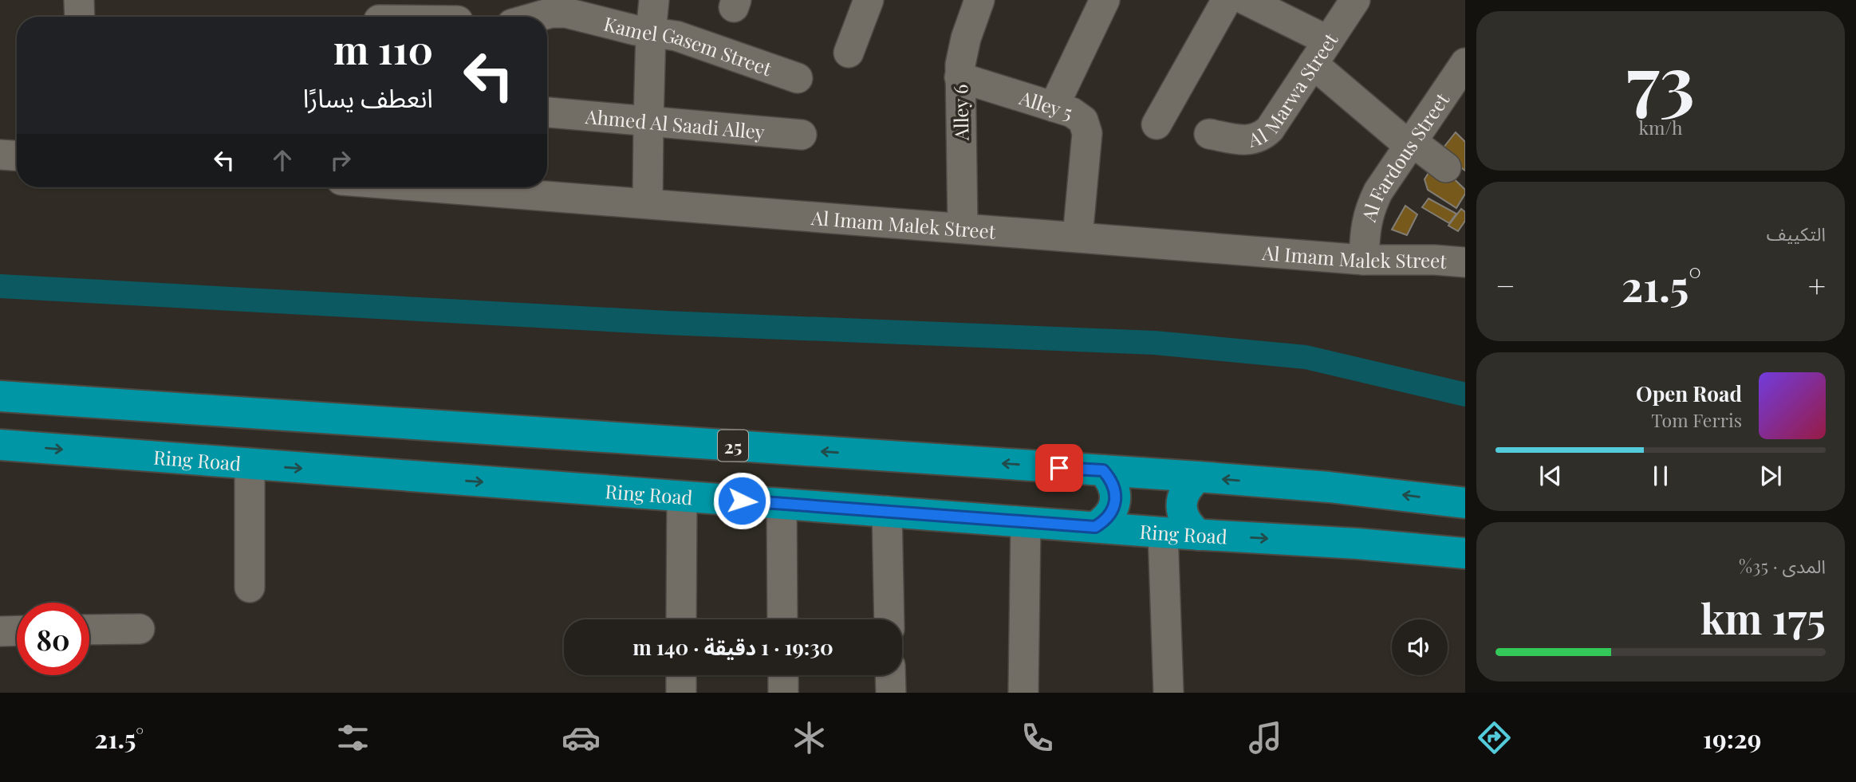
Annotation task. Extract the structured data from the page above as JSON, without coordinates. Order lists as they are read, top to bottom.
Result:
{
  "streets": {
    "highway": ["25", "Ring Road"],
    "street": [
      "Kamel Gasem Street",
      "Al Marwa Street",
      "Alley 5",
      "Alley 6",
      "Ahmed Al Saadi Alley",
      "Al Fardous Street",
      "Al Imam Malek Street"
    ]
  },
  "crossings": [
    ["Alley 5", "Alley 6"],
    ["Alley 5", "Al Imam Malek Street"],
    ["Alley 6", "Al Imam Malek Street"],
    ["Al Fardous Street", "Al Imam Malek Street"]
  ],
  "page": {
    "tile": [
      ["73", "km/h"],
      "التكييف",
      ["المدى · 35%", "175 km"]
    ],
    "turn": ["110 m", "انعطف يسارًا"],
    "heat": ["−", "21.5°", "+"],
    "song": ["Open Road", "Tom Ferris"],
    "limit": "80",
    "trip": "19:30 · 1 دقيقة · 140 m",
    "tabs": ["19:29", "21.5°"]
  }
}
